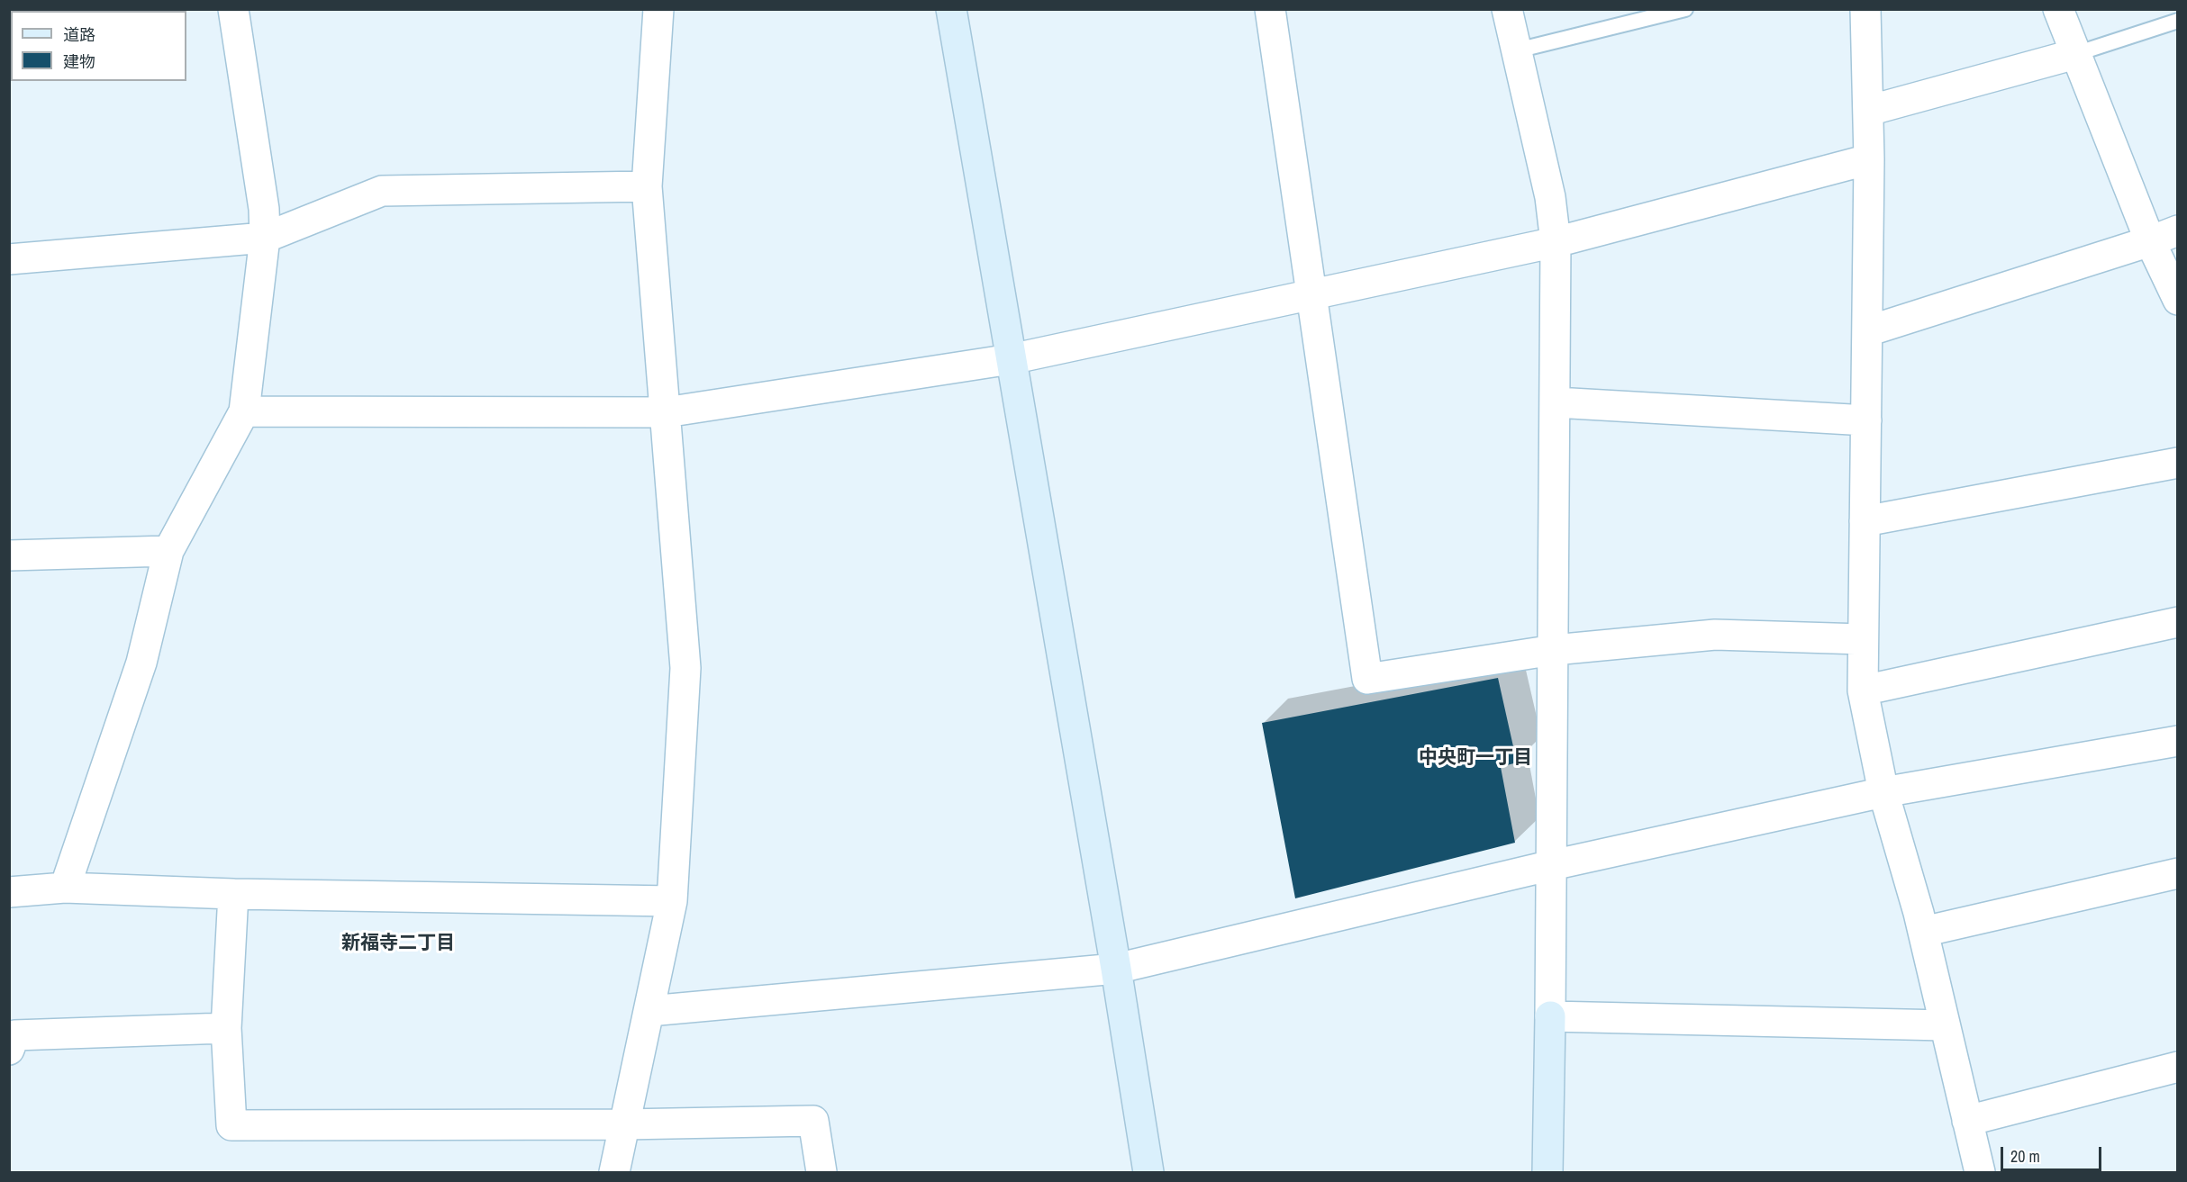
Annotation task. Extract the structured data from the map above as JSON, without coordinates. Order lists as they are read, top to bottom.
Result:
{
  "districts": ["中央町一丁目", "新福寺二丁目"],
  "legend": ["道路", "建物"],
  "scale_bar": "20 m"
}
